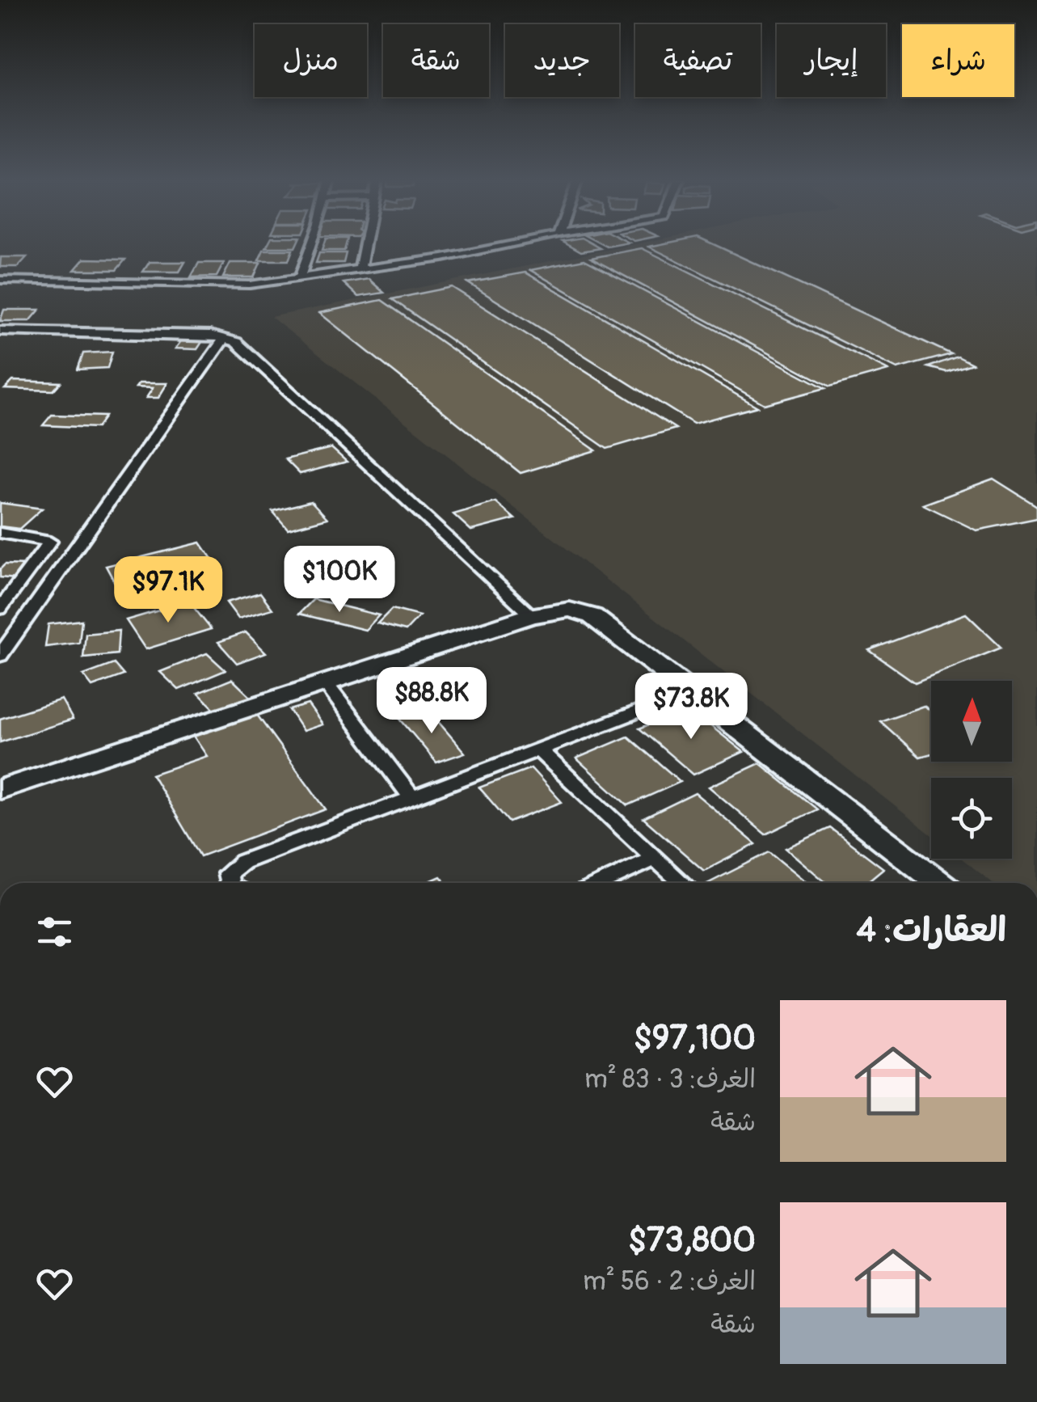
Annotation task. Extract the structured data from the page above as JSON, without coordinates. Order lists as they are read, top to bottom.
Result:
{
  "north": "top",
  "page": {
    "chip": [
      "شراء",
      "إيجار",
      "تصفية",
      "جديد",
      "شقة",
      "منزل"
    ],
    "price": [
      "$100K",
      "$97.1K",
      "$88.8K",
      "$73.8K"
    ],
    "heading": "العقارات: 4",
    "list": [
      {
        "name": "$97,100",
        "note": "الغرف: 3 · 83 m² · شقة"
      },
      {
        "name": "$73,800",
        "note": "الغرف: 2 · 56 m² · شقة"
      }
    ]
  }
}
